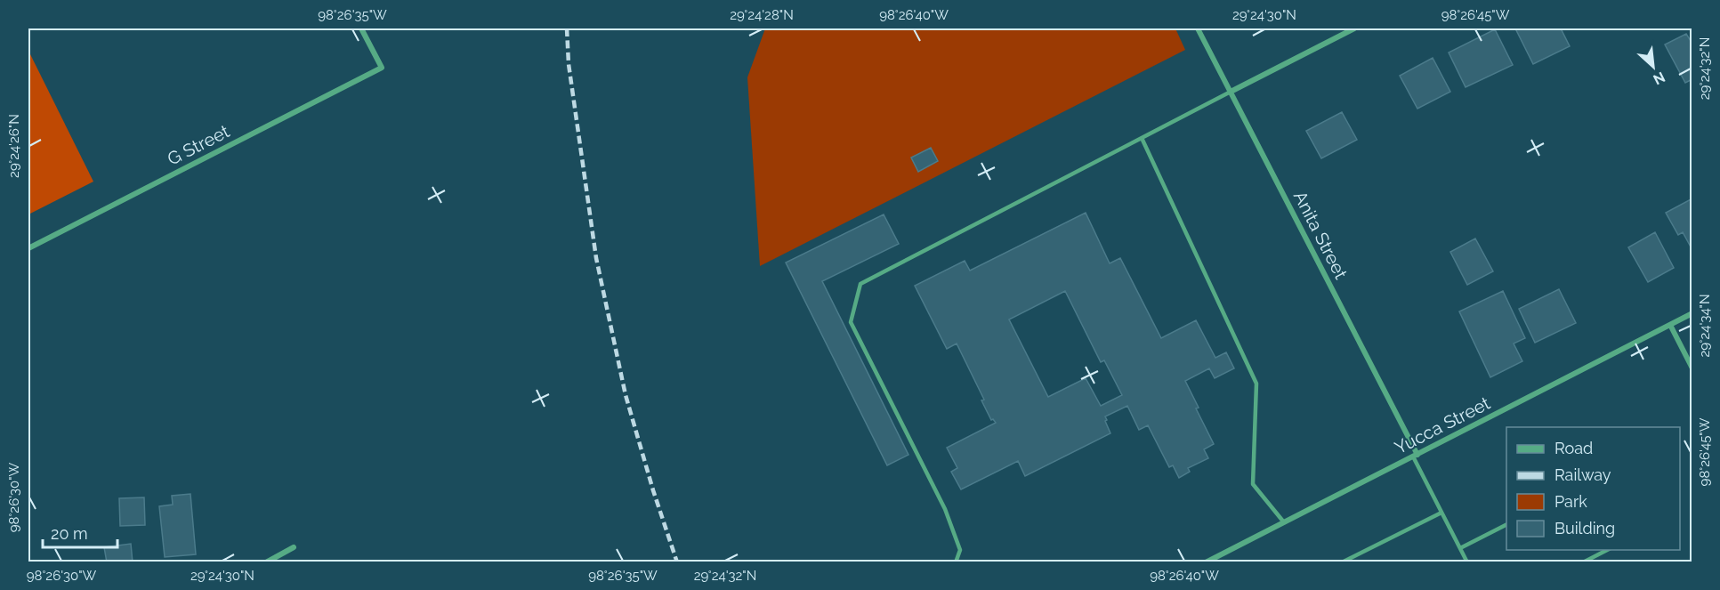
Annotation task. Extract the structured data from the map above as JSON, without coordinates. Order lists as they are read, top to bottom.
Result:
{
  "streets": {
    "street": ["G Street", "Anita Street", "Yucca Street"]
  },
  "crossings": [
    ["Anita Street", "Yucca Street"]
  ],
  "legend": [
    "Road",
    "Railway",
    "Park",
    "Building"
  ],
  "scale_bar": "20 m",
  "north": "bottom right",
  "coordinates": [
    "98°26'35\"W",
    "29°24'28\"N",
    "98°26'40\"W",
    "29°24'30\"N",
    "98°26'45\"W",
    "29°24'32\"N",
    "29°24'26\"N",
    "29°24'34\"N",
    "98°26'30\"W"
  ]
}
